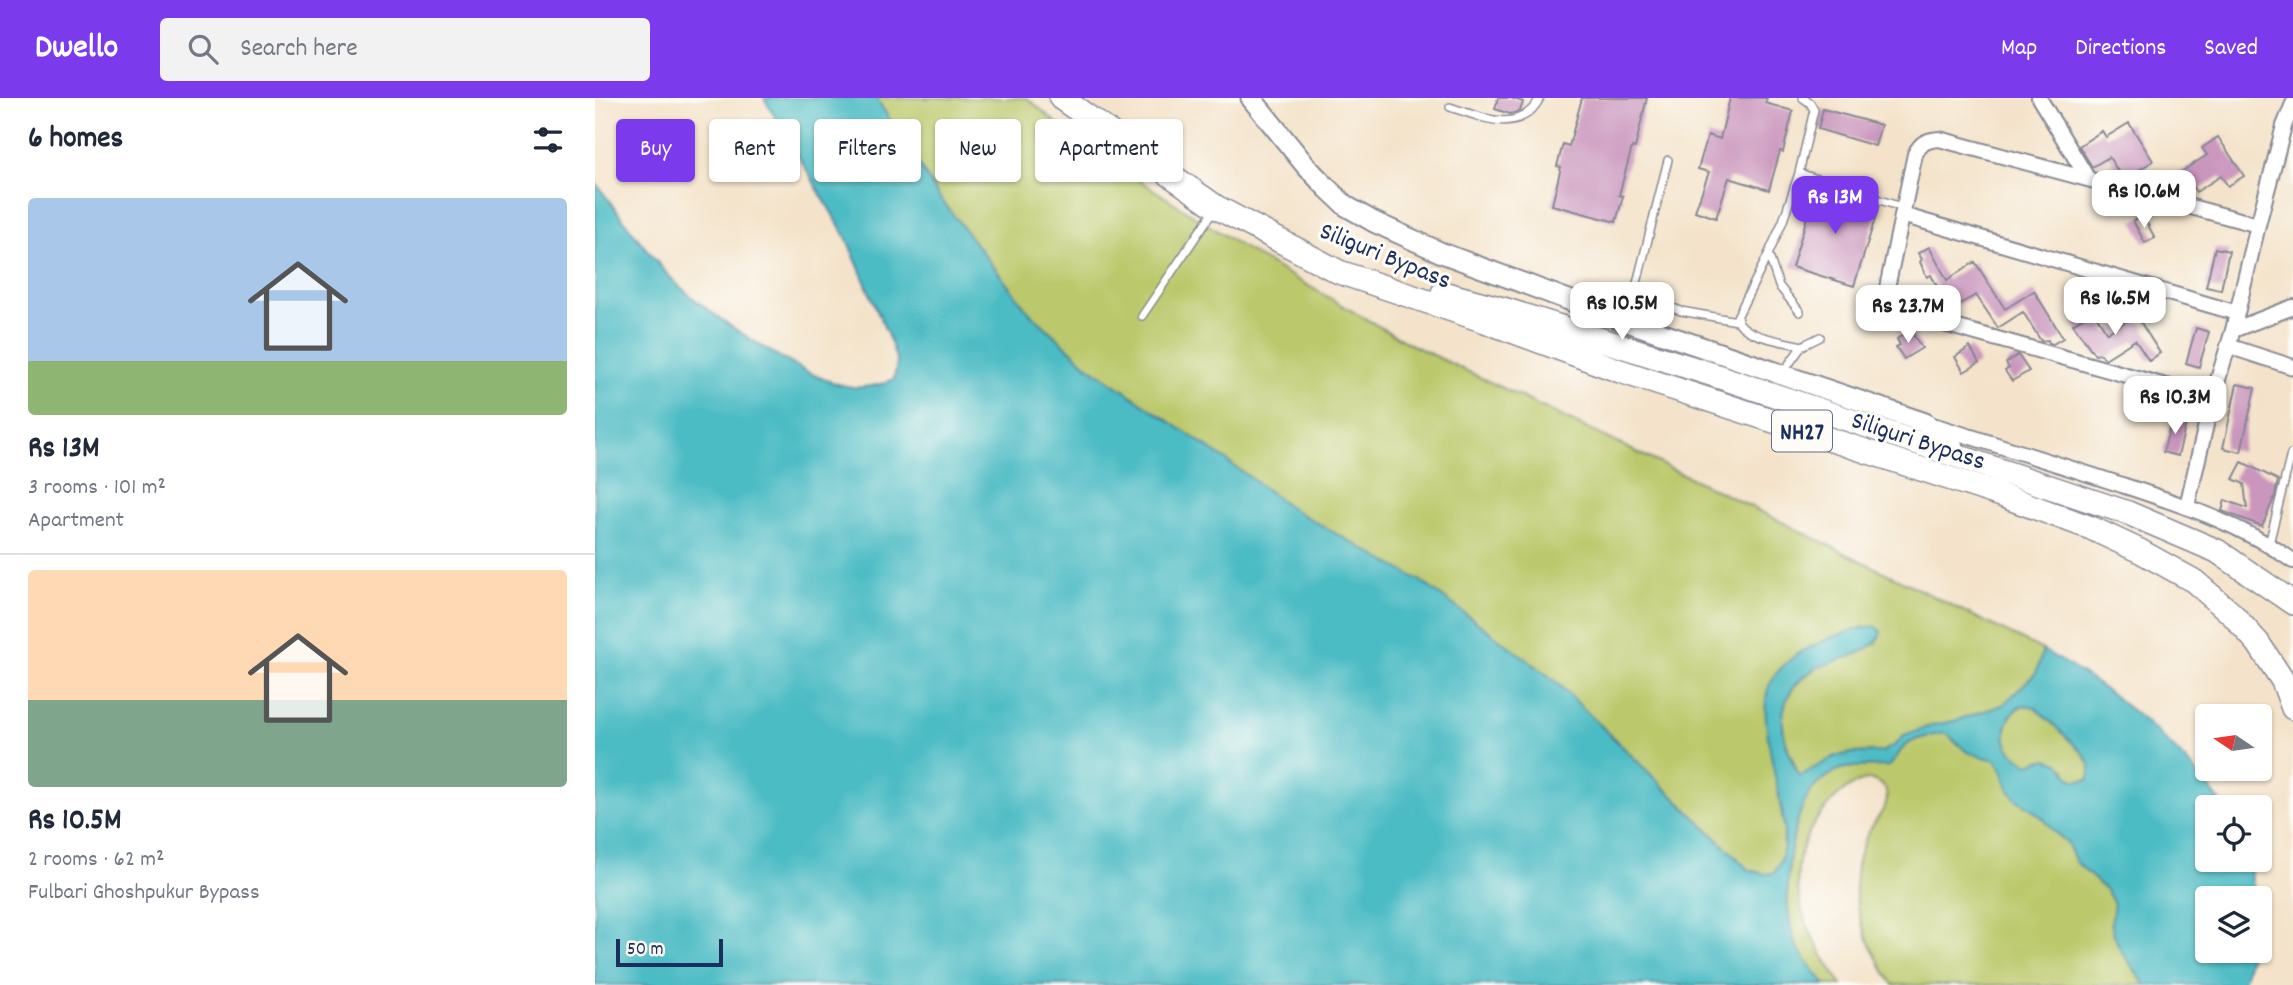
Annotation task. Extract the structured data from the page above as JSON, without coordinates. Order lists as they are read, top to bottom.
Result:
{
  "streets": {
    "highway": ["Siliguri Bypass", "NH27"]
  },
  "crossings": [
    ["Siliguri Bypass", "NH27"]
  ],
  "scale_bar": "50 m",
  "north": "left",
  "page": {
    "header": "Dwello",
    "search": "Search here",
    "nav": ["Map", "Directions", "Saved"],
    "heading": "6 homes",
    "chip": [
      "Buy",
      "Rent",
      "Filters",
      "New",
      "Apartment"
    ],
    "price": [
      "Rs 10.6M",
      "Rs 13M",
      "Rs 16.5M",
      "Rs 10.5M",
      "Rs 23.7M",
      "Rs 10.3M"
    ],
    "list": [
      {
        "name": "Rs 13M",
        "note": "3 rooms · 101 m² · Apartment"
      },
      {
        "name": "Rs 10.5M",
        "note": "2 rooms · 62 m² · Fulbari Ghoshpukur Bypass"
      }
    ],
    "scale": "50 m"
  }
}
